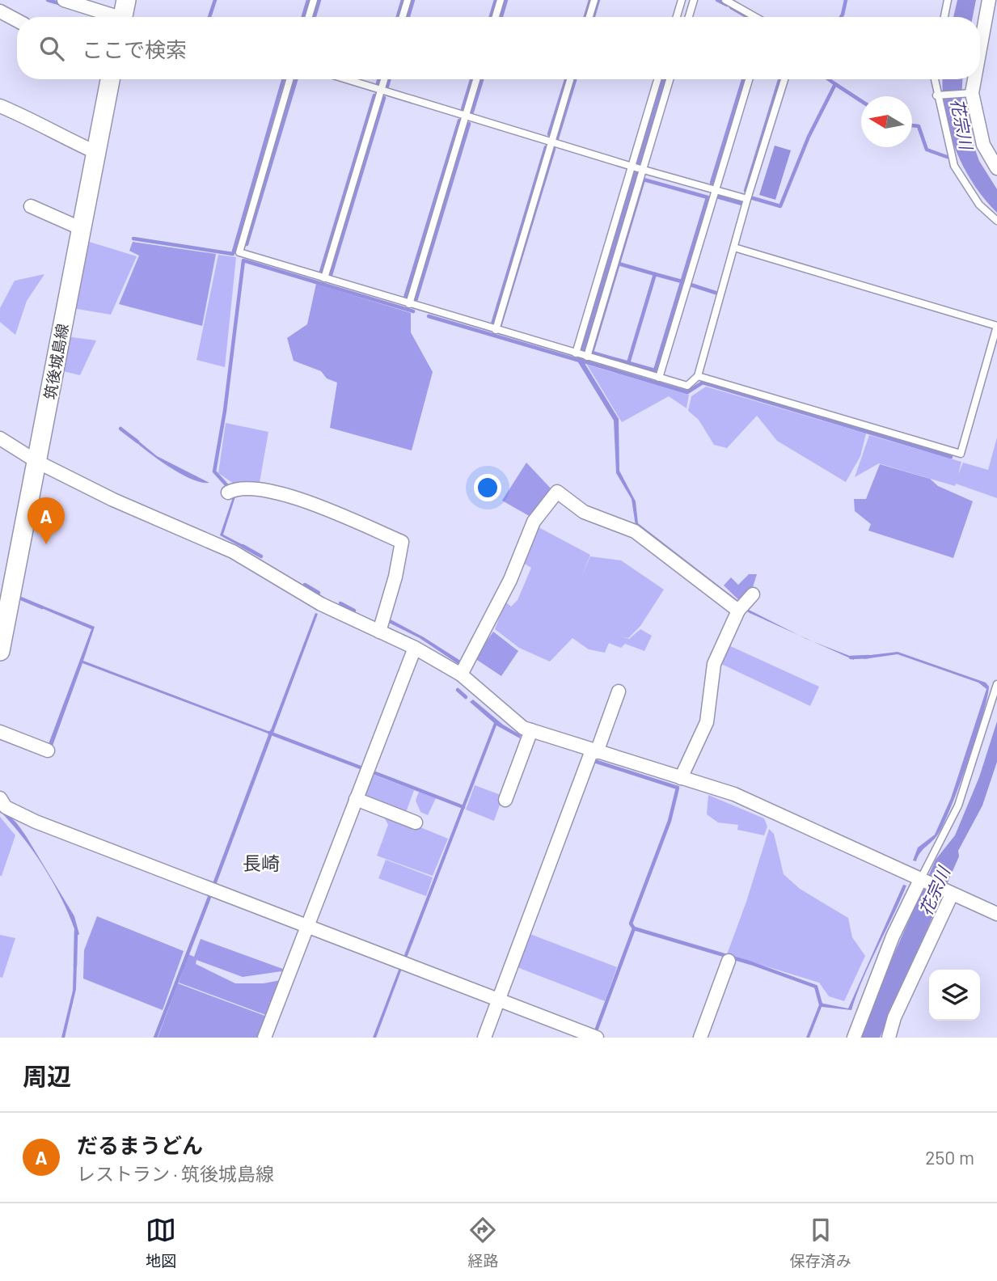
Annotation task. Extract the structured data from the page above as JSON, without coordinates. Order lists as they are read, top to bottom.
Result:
{
  "streets": {
    "main road": ["筑後城島線"]
  },
  "districts": ["長崎"],
  "water": ["花宗川"],
  "north": "left",
  "page": {
    "search": "ここで検索",
    "pins": "A",
    "heading": "周辺",
    "list": [
      {
        "mark": "A",
        "name": "だるまうどん",
        "note": "レストラン · 筑後城島線",
        "value": "250 m"
      }
    ],
    "nav": ["地図", "経路", "保存済み"]
  }
}
